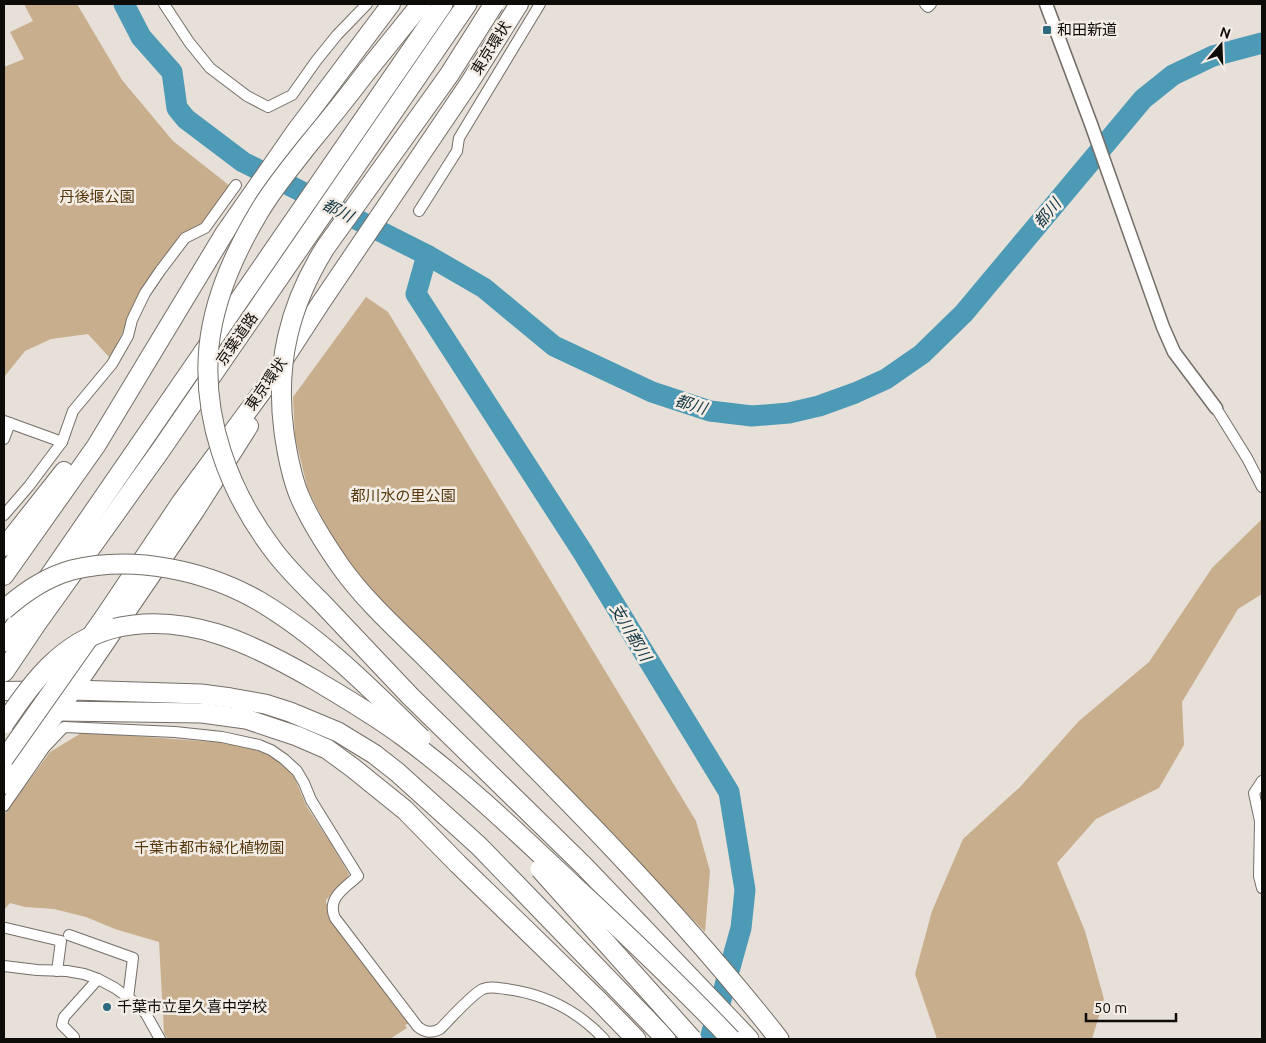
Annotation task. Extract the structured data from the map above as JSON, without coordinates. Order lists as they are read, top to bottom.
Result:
{
  "streets": {
    "highway": ["東京環状", "京葉道路"]
  },
  "water": ["都川", "支川都川"],
  "parks": ["丹後堰公園", "都川水の里公園", "千葉市都市緑化植物園"],
  "places": {
    "transit": ["和田新道"],
    "other": ["千葉市立星久喜中学校"]
  },
  "scale_bar": "50 m",
  "north": "top"
}
